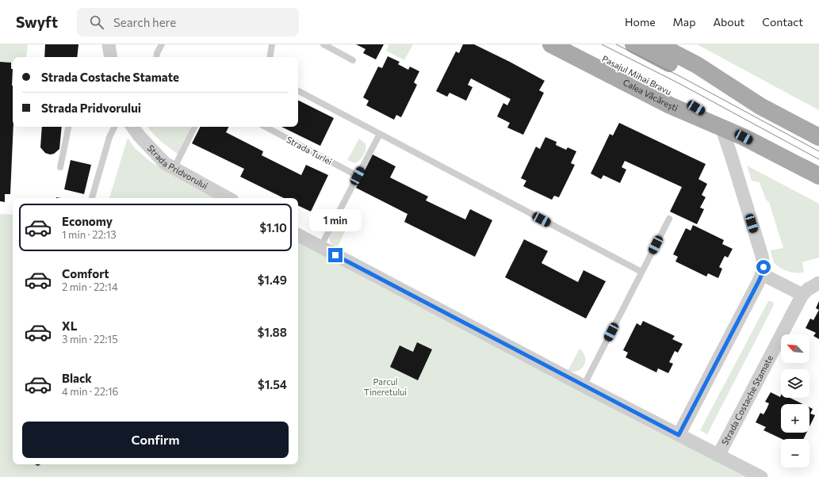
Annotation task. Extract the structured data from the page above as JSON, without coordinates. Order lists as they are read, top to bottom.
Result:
{
  "streets": {
    "main road": ["Pasajul Mihai Bravu", "Calea Văcărești"],
    "street": ["Strada Pridvorului", "Strada Costache Stamate"],
    "lane": ["Strada Turlei"]
  },
  "crossings": [
    ["Pasajul Mihai Bravu", "Calea Văcărești"]
  ],
  "parks": ["Parcul Tineretului"],
  "north": "top left",
  "page": {
    "header": "Swyft",
    "search": "Search here",
    "nav": [
      "Home",
      "Map",
      "About",
      "Contact"
    ],
    "banner": ["Strada Costache Stamate", "Strada Pridvorului"],
    "list": [
      {
        "name": "Economy",
        "note": "1 min · 22:13",
        "value": "$1.10"
      },
      {
        "name": "Comfort",
        "note": "2 min · 22:14",
        "value": "$1.49"
      },
      {
        "name": "XL",
        "note": "3 min · 22:15",
        "value": "$1.88"
      },
      {
        "name": "Black",
        "note": "4 min · 22:16",
        "value": "$1.54"
      }
    ],
    "bubble": "1 min",
    "map_buttons": ["+", "−"],
    "buttons": "Confirm"
  }
}
